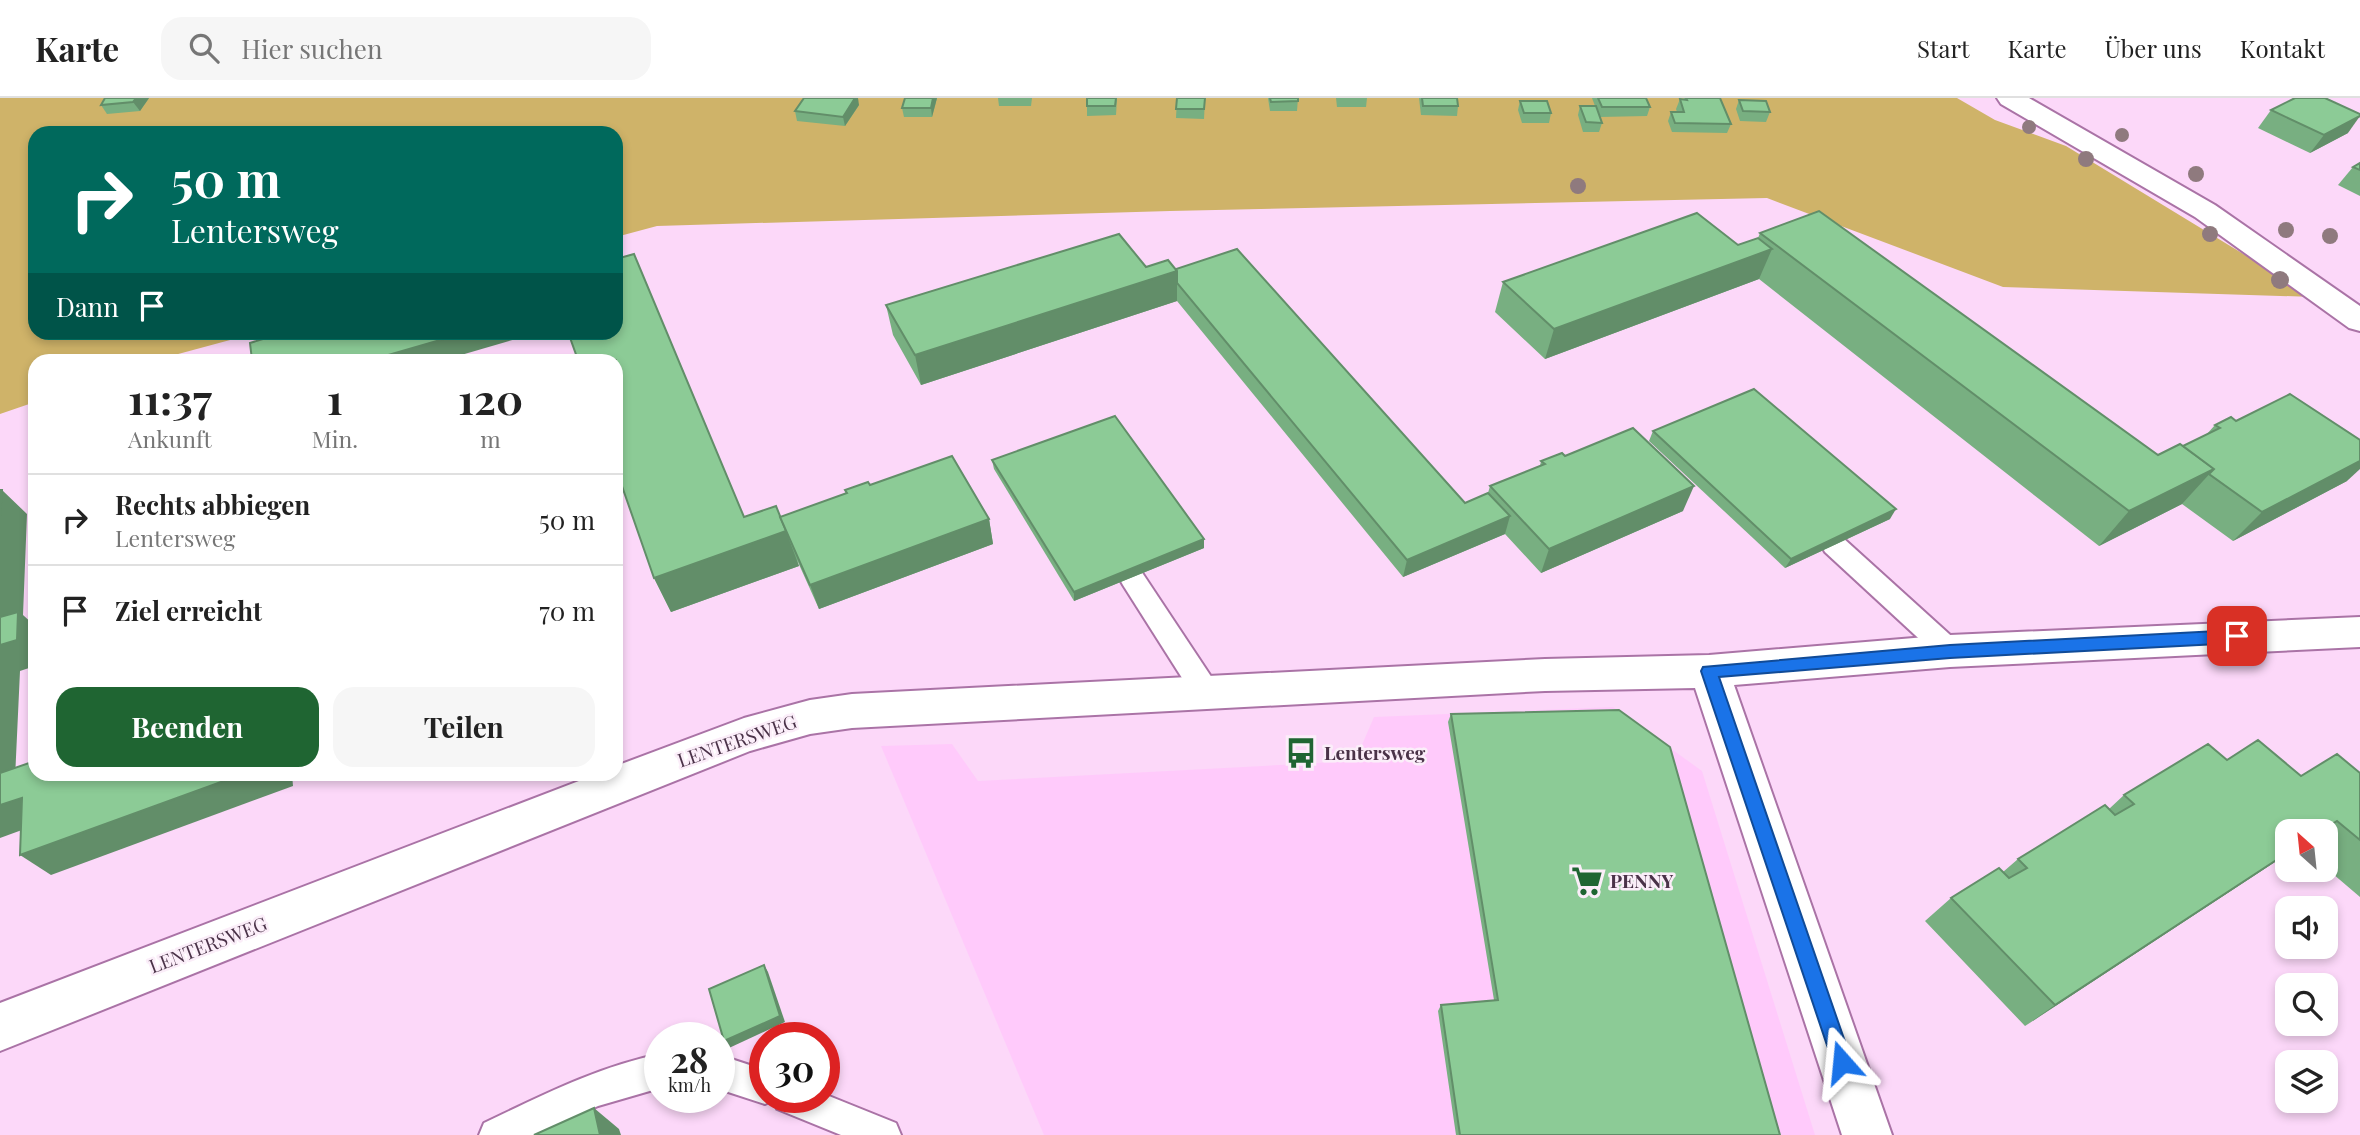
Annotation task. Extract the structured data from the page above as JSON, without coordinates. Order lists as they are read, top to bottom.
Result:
{
  "streets": {
    "street": ["LENTERSWEG"]
  },
  "places": {
    "bus stop": ["Lentersweg"],
    "supermarket": ["PENNY"]
  },
  "north": "top left",
  "page": {
    "header": "Karte",
    "search": "Hier suchen",
    "nav": [
      "Start",
      "Karte",
      "Über uns",
      "Kontakt"
    ],
    "turn": ["50 m", "Lentersweg"],
    "then": "Dann",
    "eta": [
      "11:37",
      "Ankunft",
      "1",
      "Min.",
      "120",
      "m"
    ],
    "list": [
      {
        "name": "Rechts abbiegen",
        "note": "Lentersweg",
        "value": "50 m"
      },
      {
        "name": "Ziel erreicht",
        "value": "70 m"
      }
    ],
    "buttons": ["Beenden", "Teilen"],
    "speed": "28 km/h",
    "limit": "30"
  }
}
